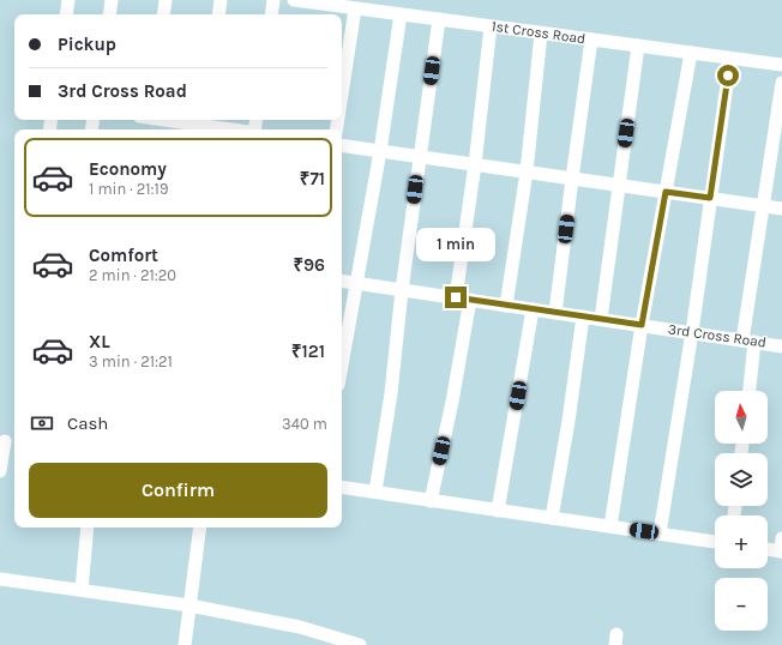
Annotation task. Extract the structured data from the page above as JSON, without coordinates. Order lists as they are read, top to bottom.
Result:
{
  "streets": {
    "street": ["1st Cross Road", "3rd Cross Road"]
  },
  "north": "top",
  "page": {
    "banner": ["Pickup", "3rd Cross Road"],
    "list": [
      {
        "name": "Economy",
        "note": "1 min · 21:19",
        "value": "₹71"
      },
      {
        "name": "Comfort",
        "note": "2 min · 21:20",
        "value": "₹96"
      },
      {
        "name": "XL",
        "note": "3 min · 21:21",
        "value": "₹121"
      }
    ],
    "bubble": "1 min",
    "map_buttons": ["+", "−"],
    "pay": ["Cash", "340 m"],
    "buttons": "Confirm"
  }
}
